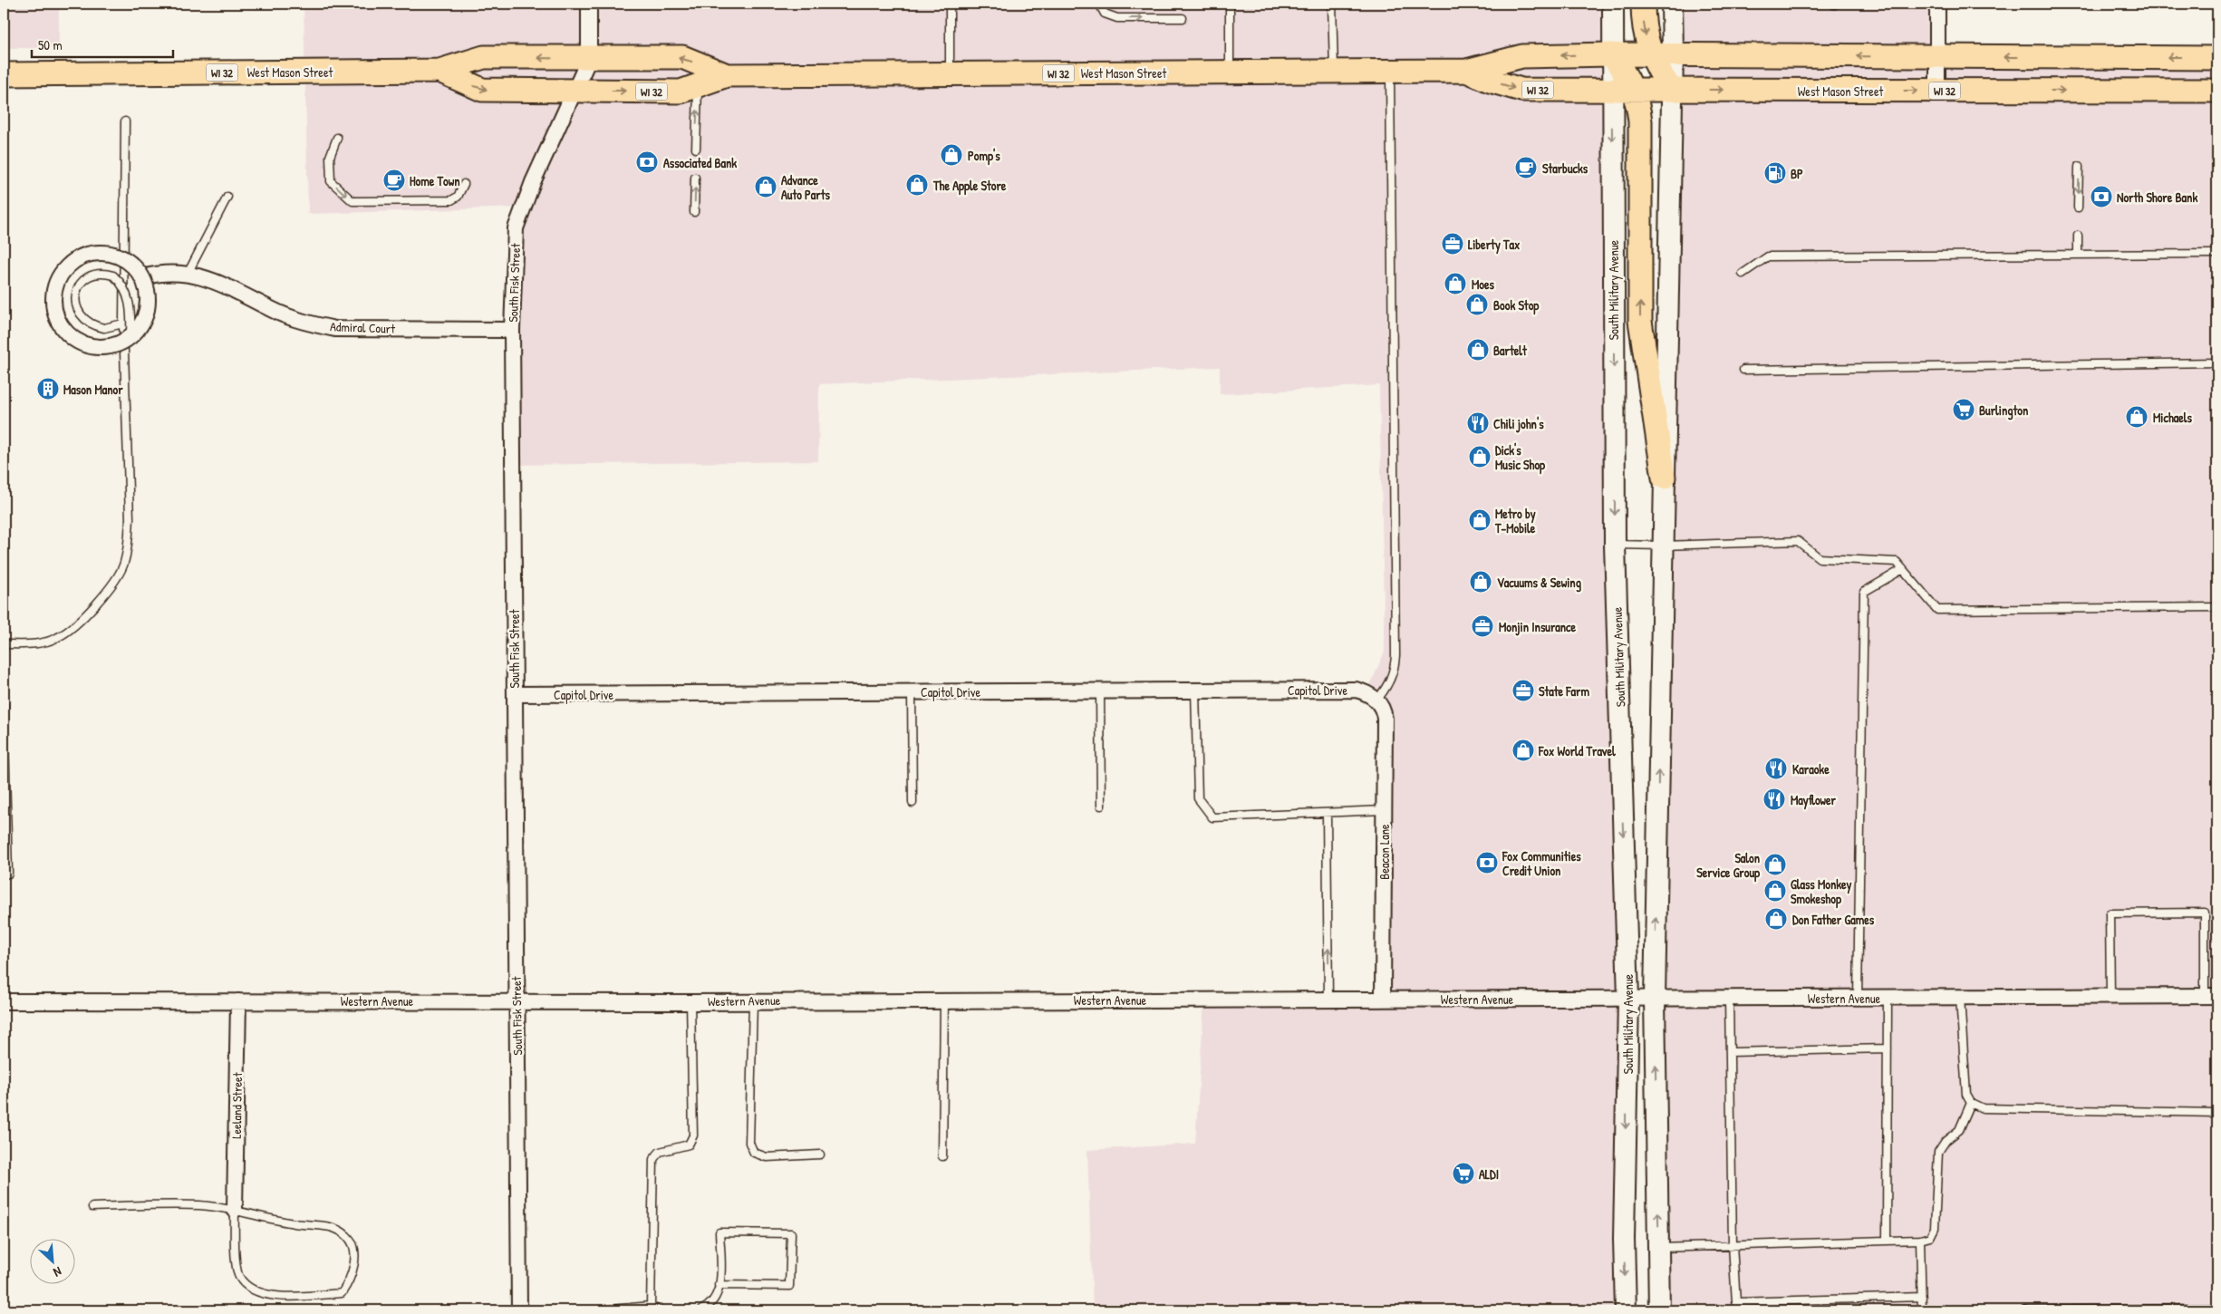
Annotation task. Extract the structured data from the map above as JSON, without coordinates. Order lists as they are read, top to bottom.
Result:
{
  "streets": {
    "main road": ["West Mason Street", "WI 32", "South Military Avenue"],
    "street": [
      "South Fisk Street",
      "Admiral Court",
      "Capitol Drive",
      "Beacon Lane",
      "Western Avenue",
      "Leeland Street"
    ]
  },
  "crossings": [
    ["West Mason Street", "South Fisk Street"],
    ["West Mason Street", "South Military Avenue"],
    ["South Fisk Street", "Admiral Court"],
    ["South Fisk Street", "Capitol Drive"],
    ["South Fisk Street", "Western Avenue"],
    ["South Military Avenue", "Western Avenue"],
    ["Capitol Drive", "Beacon Lane"],
    ["Beacon Lane", "Western Avenue"],
    ["Western Avenue", "Leeland Street"]
  ],
  "places": {
    "shop": [
      "Pomp's",
      "The Apple Store",
      "Advance Auto Parts",
      "Moes",
      "Book Stop",
      "Bartelt",
      "Michaels",
      "Dick's Music Shop",
      "Metro by T-Mobile",
      "Vacuums & Sewing",
      "Fox World Travel",
      "Salon Service Group",
      "Glass Monkey Smokeshop",
      "Don Father Games"
    ],
    "bank": ["Associated Bank", "North Shore Bank", "Fox Communities Credit Union"],
    "cafe": ["Starbucks", "Home Town"],
    "fuel station": ["BP"],
    "office": ["Liberty Tax", "Monjin Insurance", "State Farm"],
    "building": ["Mason Manor"],
    "supermarket": ["Burlington", "ALDI"],
    "restaurant": ["Chili john's", "Karaoke", "Mayflower"]
  },
  "scale_bar": "50 m",
  "north": "bottom right"
}
